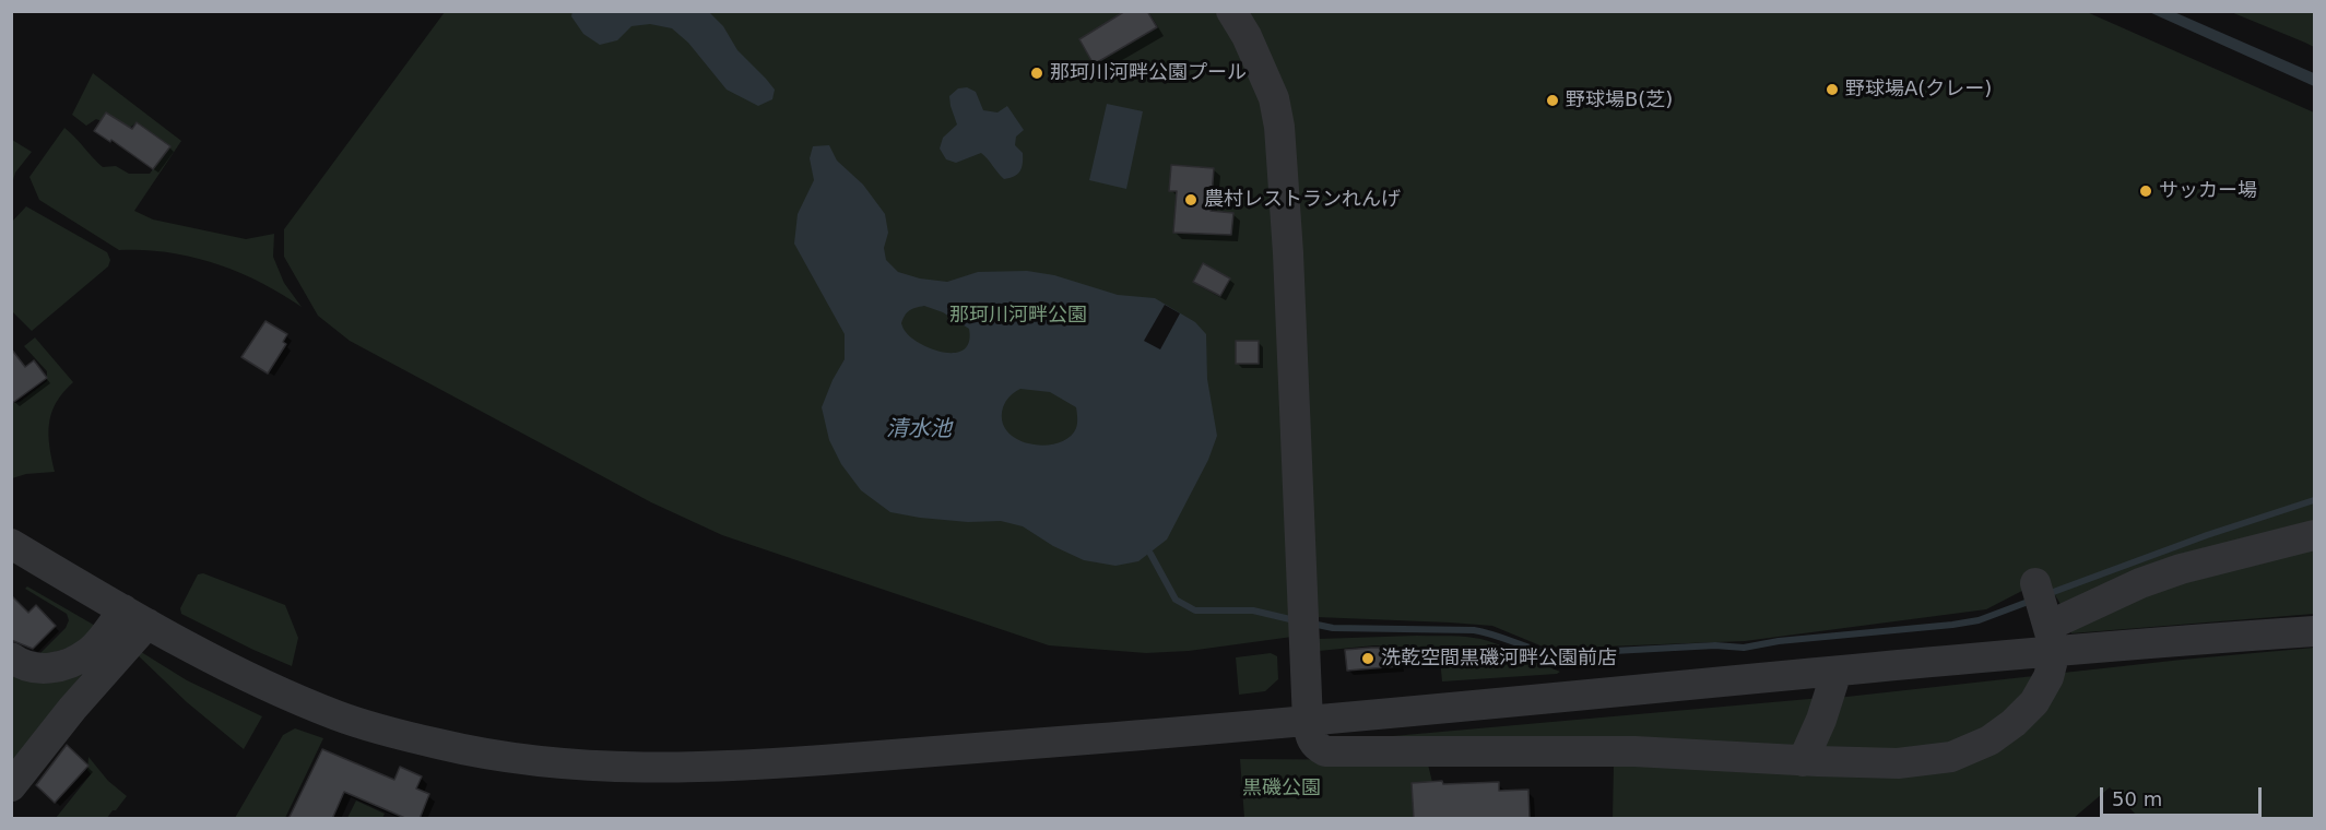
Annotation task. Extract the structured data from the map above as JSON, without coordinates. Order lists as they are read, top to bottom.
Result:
{
  "water": ["清水池"],
  "parks": ["那珂川河畔公園", "黒磯公園"],
  "places": [
    "那珂川河畔公園プール",
    "野球場A(クレー)",
    "野球場B(芝)",
    "サッカー場",
    "農村レストランれんげ",
    "洗乾空間黒磯河畔公園前店"
  ],
  "scale_bar": "50 m"
}
